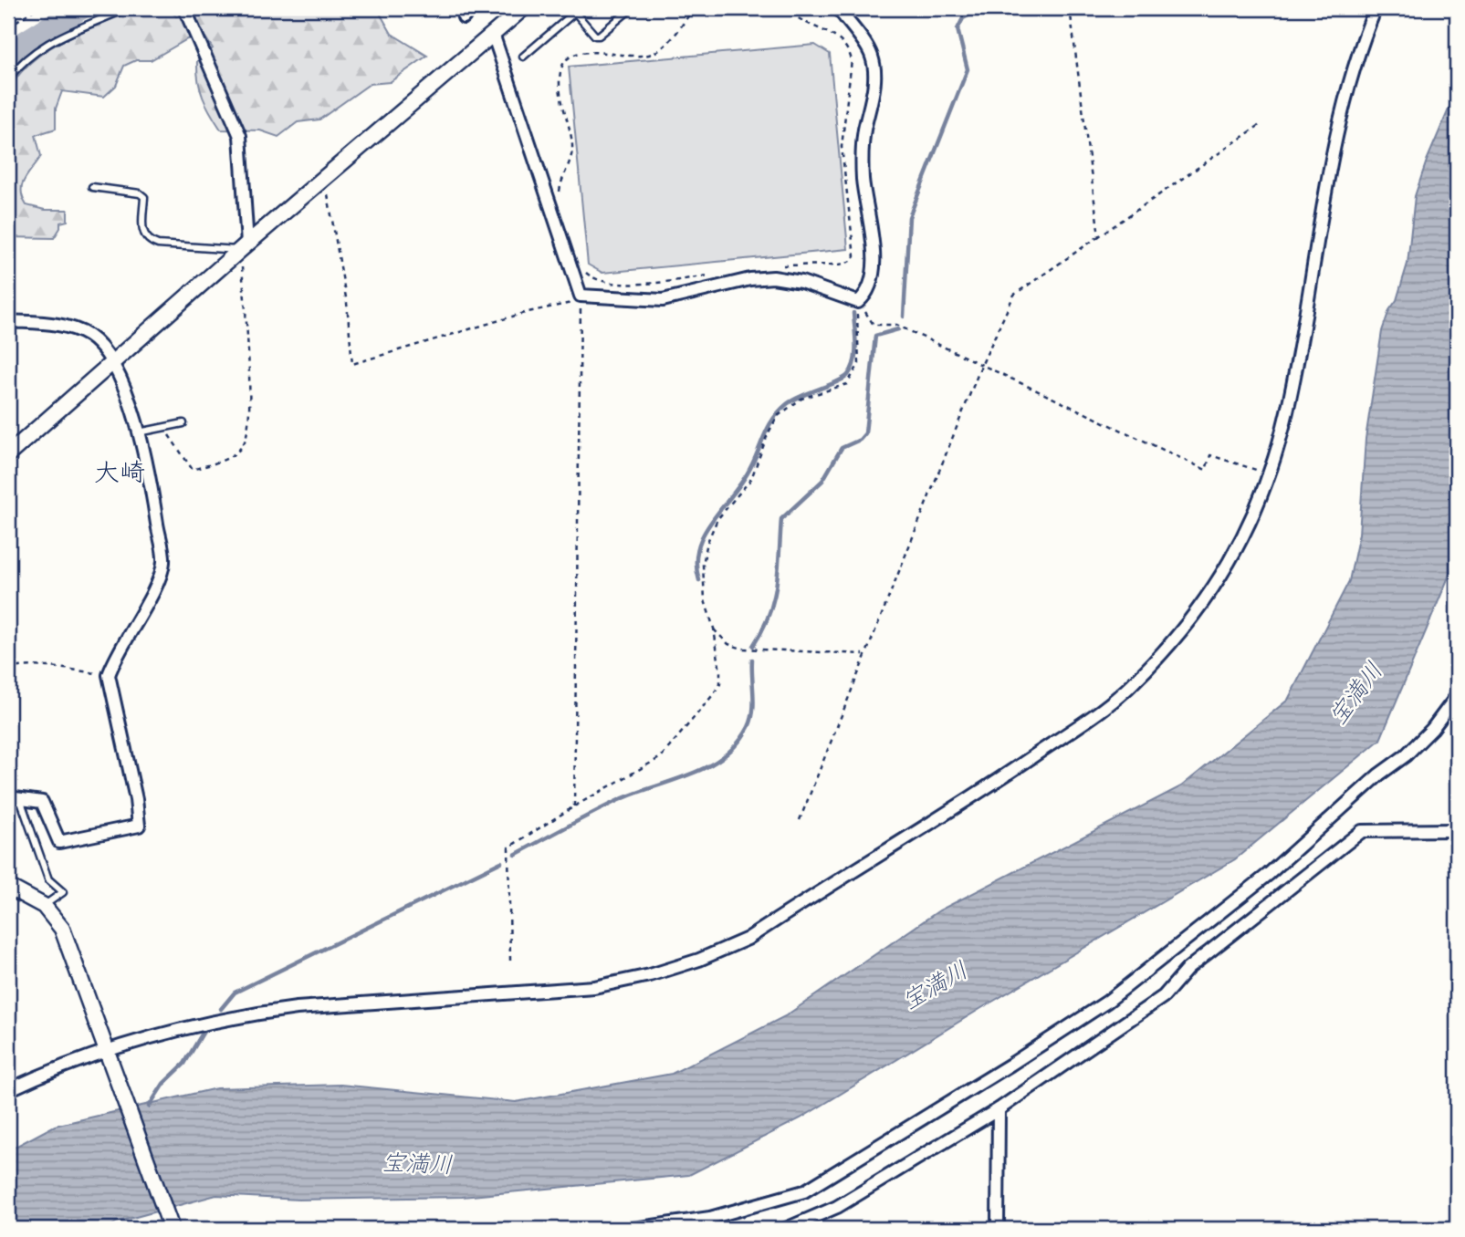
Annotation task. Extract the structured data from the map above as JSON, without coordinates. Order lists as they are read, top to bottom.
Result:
{
  "districts": ["大崎"],
  "water": ["宝満川"]
}
